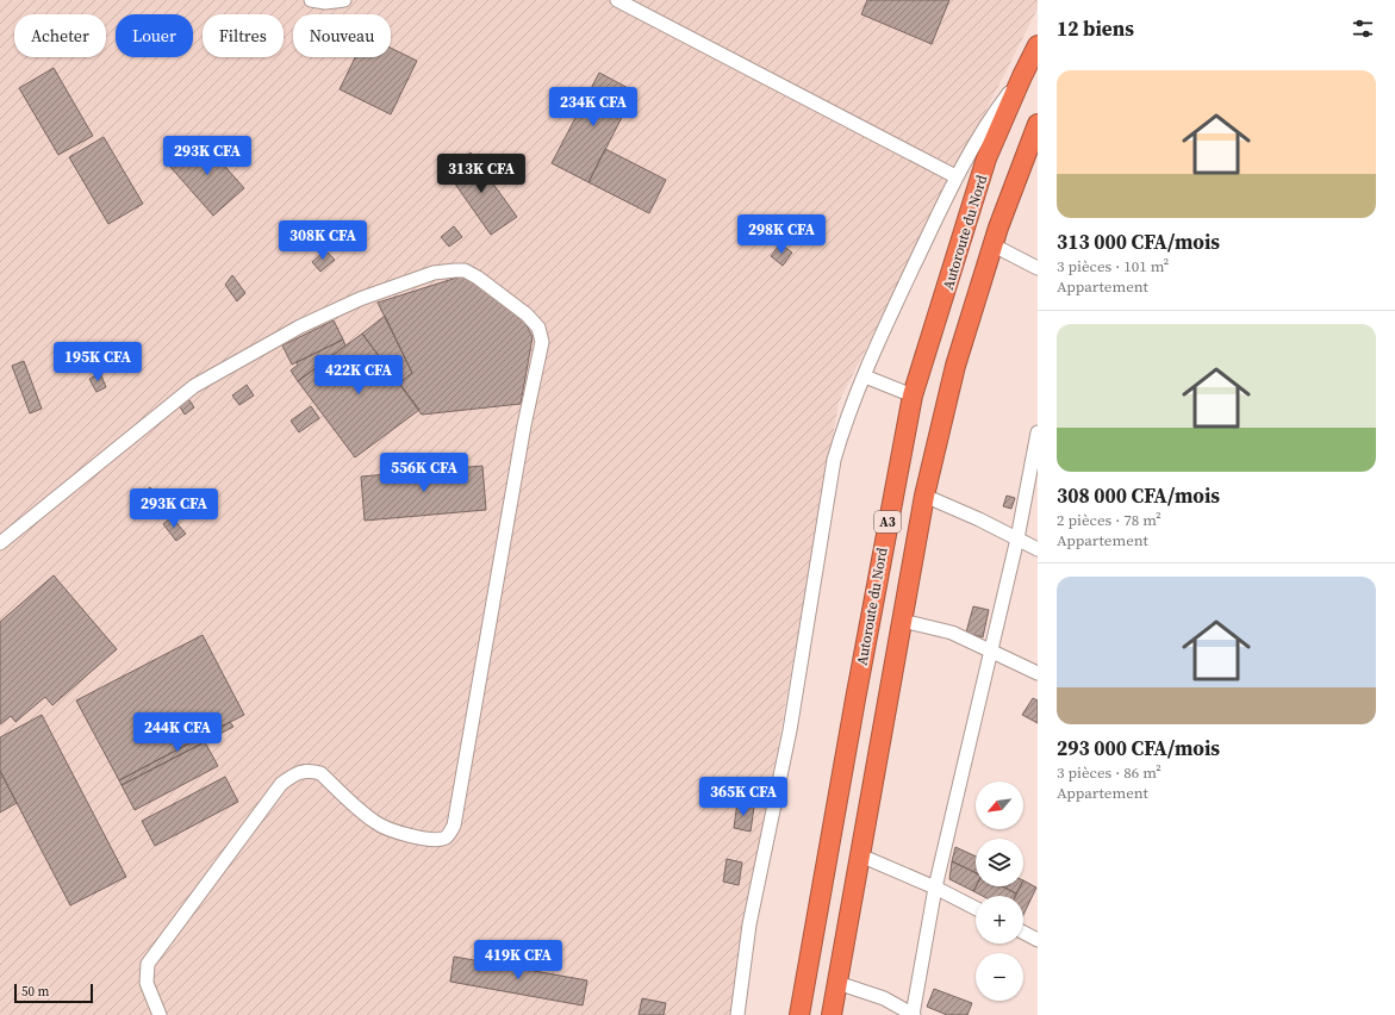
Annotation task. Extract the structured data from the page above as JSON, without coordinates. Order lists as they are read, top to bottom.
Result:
{
  "streets": {
    "highway": ["Autoroute du Nord", "A3"]
  },
  "scale_bar": "50 m",
  "north": "bottom left",
  "page": {
    "heading": "12 biens",
    "chip": [
      "Acheter",
      "Louer",
      "Filtres",
      "Nouveau"
    ],
    "list": [
      {
        "name": "313 000 CFA/mois",
        "note": "3 pièces · 101 m² · Appartement"
      },
      {
        "name": "308 000 CFA/mois",
        "note": "2 pièces · 78 m² · Appartement"
      },
      {
        "name": "293 000 CFA/mois",
        "note": "3 pièces · 86 m² · Appartement"
      }
    ],
    "price": [
      "234K CFA",
      "293K CFA",
      "313K CFA",
      "298K CFA",
      "308K CFA",
      "195K CFA",
      "422K CFA",
      "556K CFA",
      "293K CFA",
      "244K CFA",
      "365K CFA",
      "419K CFA"
    ],
    "map_buttons": ["+", "−"],
    "scale": "50 m"
  }
}
